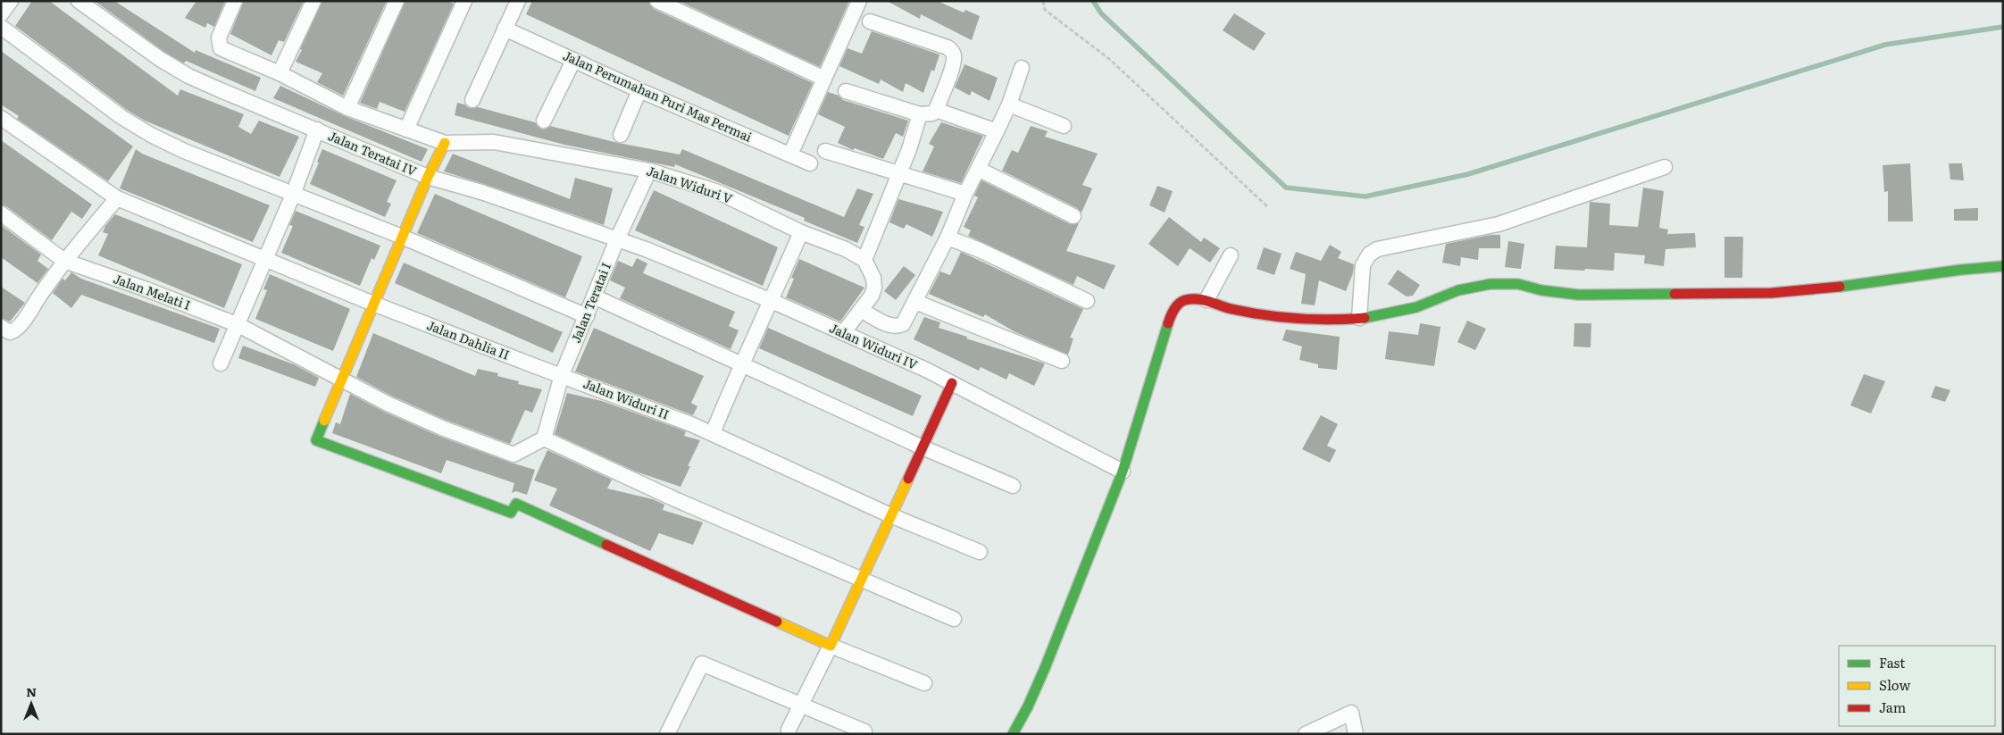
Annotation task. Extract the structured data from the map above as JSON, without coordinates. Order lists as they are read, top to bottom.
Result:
{
  "streets": {
    "street": [
      "Jalan Perumahan Puri Mas Permai",
      "Jalan Teratai IV",
      "Jalan Widuri V",
      "Jalan Melati I",
      "Jalan Teratai I",
      "Jalan Dahlia II",
      "Jalan Widuri IV",
      "Jalan Widuri II"
    ]
  },
  "crossings": [
    ["Jalan Teratai IV", "Jalan Teratai I"],
    ["Jalan Teratai IV", "Jalan Widuri IV"],
    ["Jalan Widuri V", "Jalan Teratai I"],
    ["Jalan Teratai I", "Jalan Dahlia II"],
    ["Jalan Teratai I", "Jalan Widuri IV"],
    ["Jalan Teratai I", "Jalan Widuri II"],
    ["Jalan Dahlia II", "Jalan Widuri II"]
  ],
  "legend": ["Fast", "Slow", "Jam"],
  "north": "top"
}
